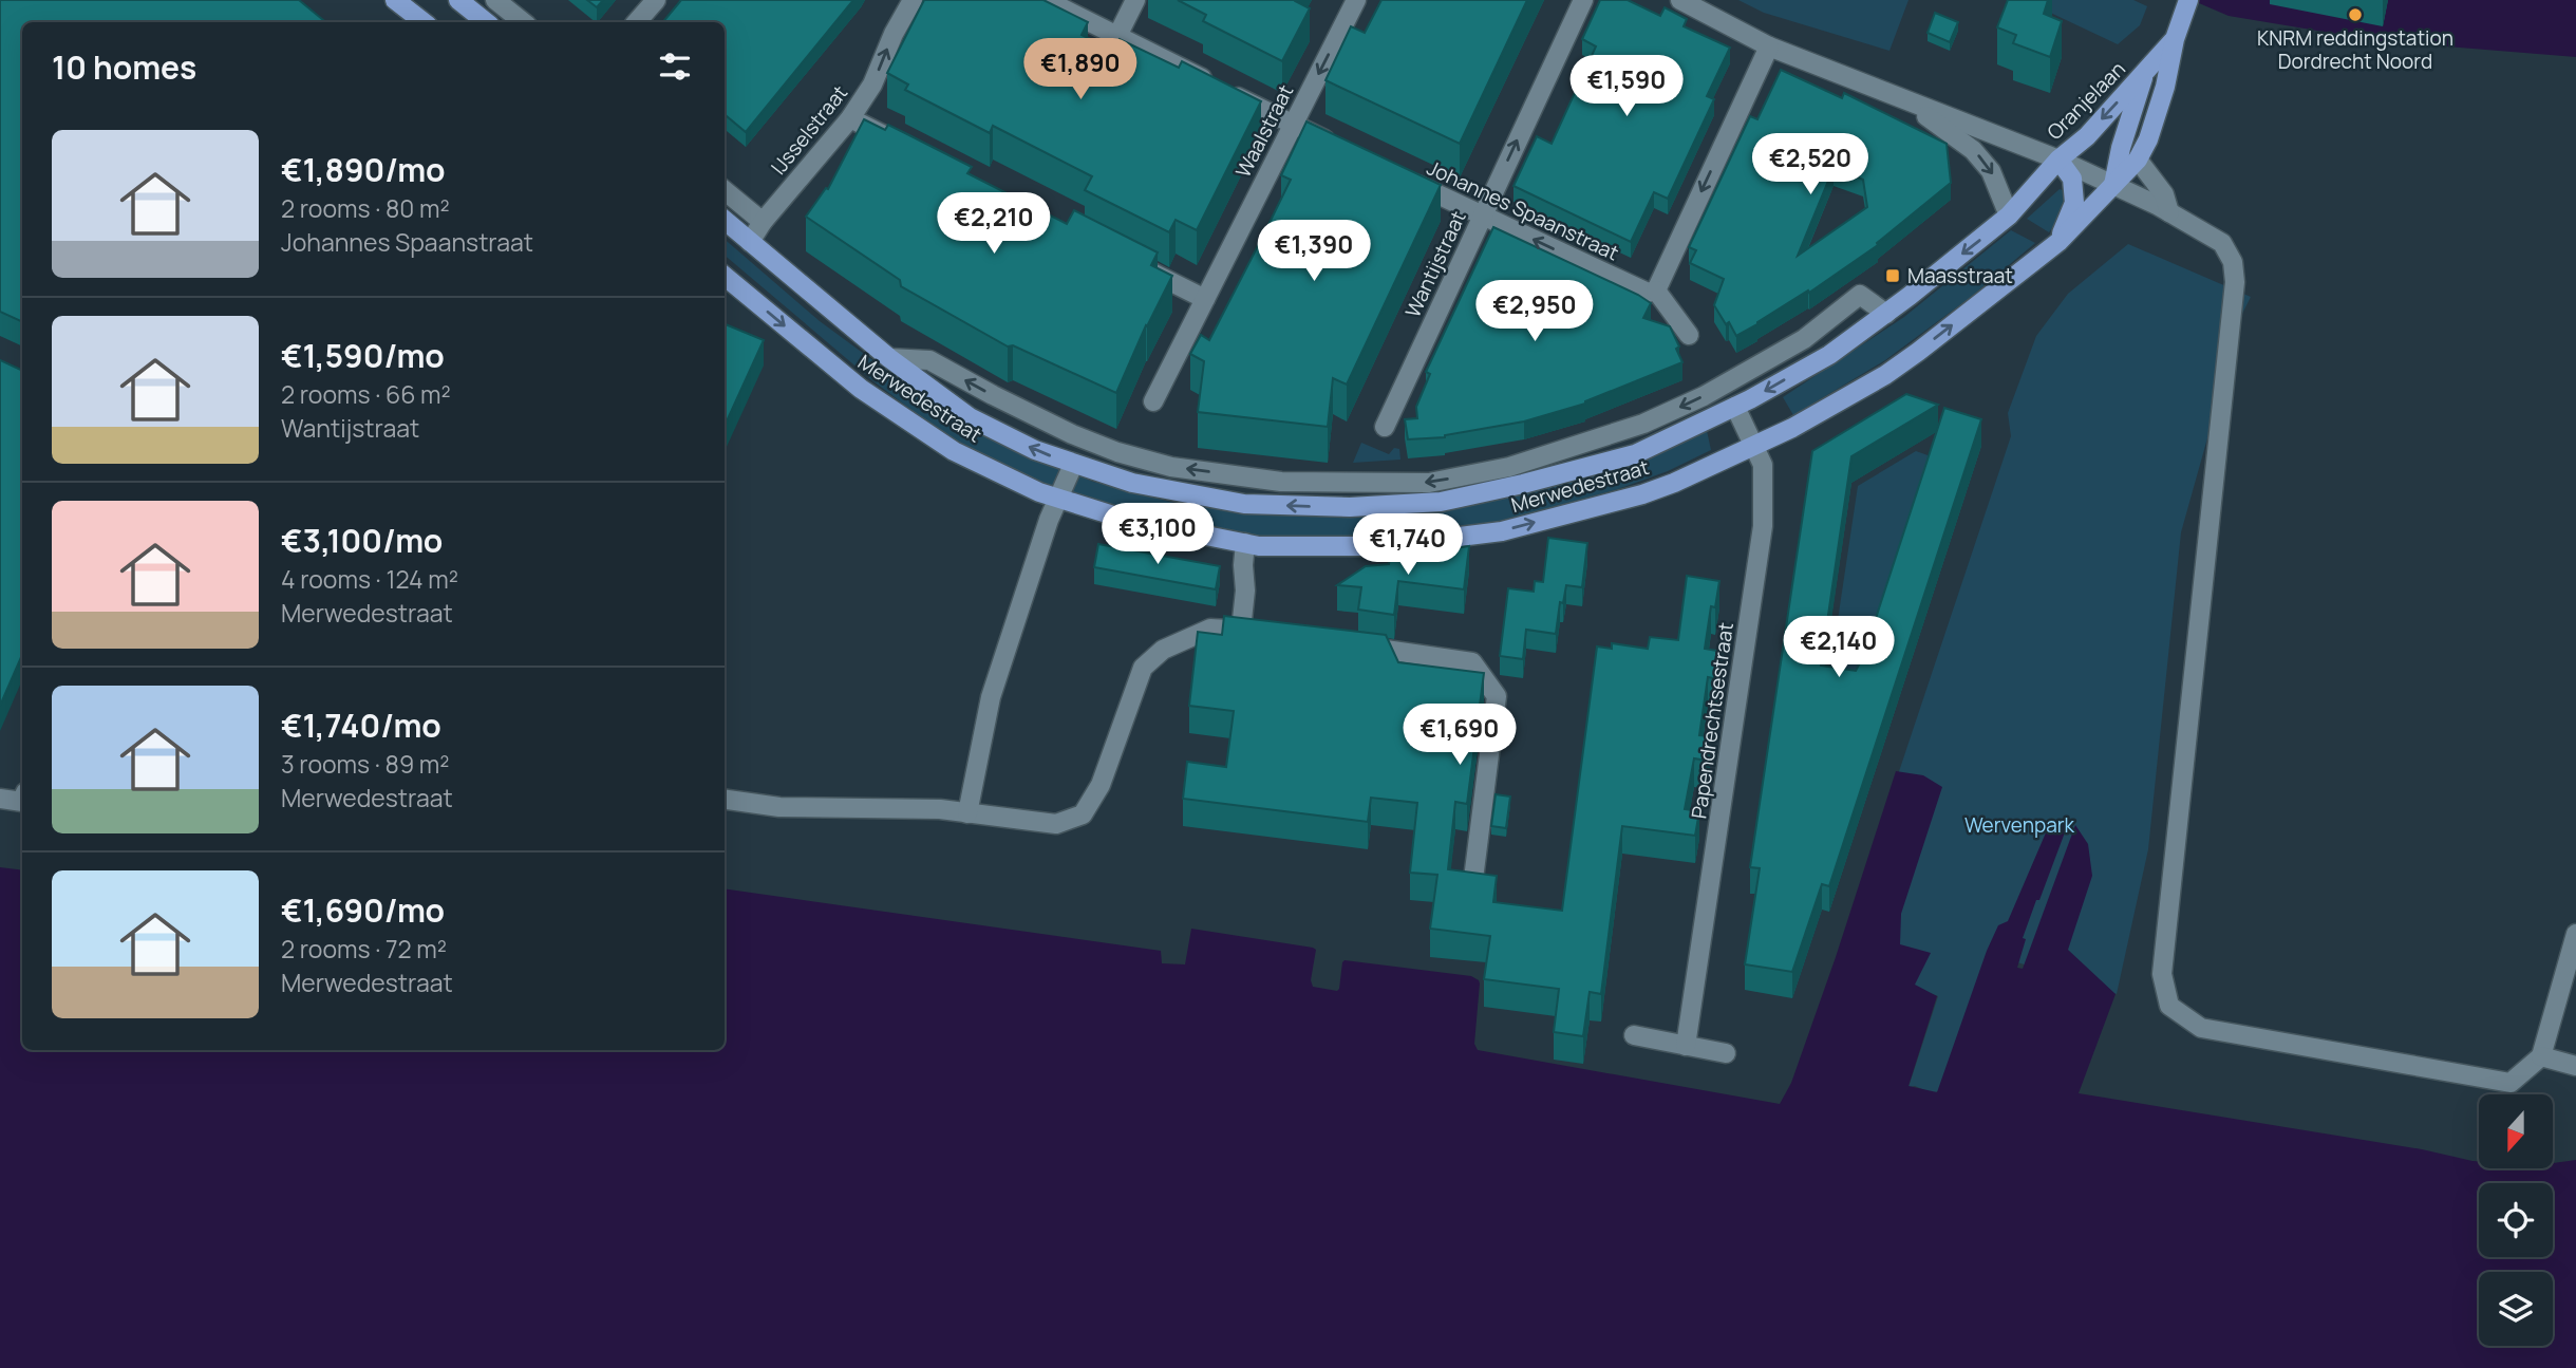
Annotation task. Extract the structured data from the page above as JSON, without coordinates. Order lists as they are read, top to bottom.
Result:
{
  "streets": {
    "main road": ["Oranjelaan", "Merwedestraat"],
    "street": [
      "IJsselstraat",
      "Waalstraat",
      "Johannes Spaanstraat",
      "Wantijstraat",
      "Papendrechtsestraat"
    ]
  },
  "crossings": [
    ["Oranjelaan", "Merwedestraat"],
    ["IJsselstraat", "Merwedestraat"],
    ["Johannes Spaanstraat", "Wantijstraat"],
    ["Merwedestraat", "Papendrechtsestraat"]
  ],
  "one_way": [
    "Oranjelaan",
    "IJsselstraat",
    "Johannes Spaanstraat",
    "Wantijstraat"
  ],
  "parks": ["Wervenpark"],
  "places": {
    "other": ["KNRM reddingstation Dordrecht Noord"],
    "transit": ["Maasstraat"]
  },
  "north": "bottom",
  "page": {
    "heading": "10 homes",
    "price": [
      "€1,890",
      "€1,590",
      "€2,520",
      "€2,210",
      "€1,390",
      "€2,950",
      "€3,100",
      "€1,740",
      "€2,140",
      "€1,690"
    ],
    "list": [
      {
        "name": "€1,890/mo",
        "note": "2 rooms · 80 m² · Johannes Spaanstraat"
      },
      {
        "name": "€1,590/mo",
        "note": "2 rooms · 66 m² · Wantijstraat"
      },
      {
        "name": "€3,100/mo",
        "note": "4 rooms · 124 m² · Merwedestraat"
      },
      {
        "name": "€1,740/mo",
        "note": "3 rooms · 89 m² · Merwedestraat"
      },
      {
        "name": "€1,690/mo",
        "note": "2 rooms · 72 m² · Merwedestraat"
      }
    ]
  }
}
